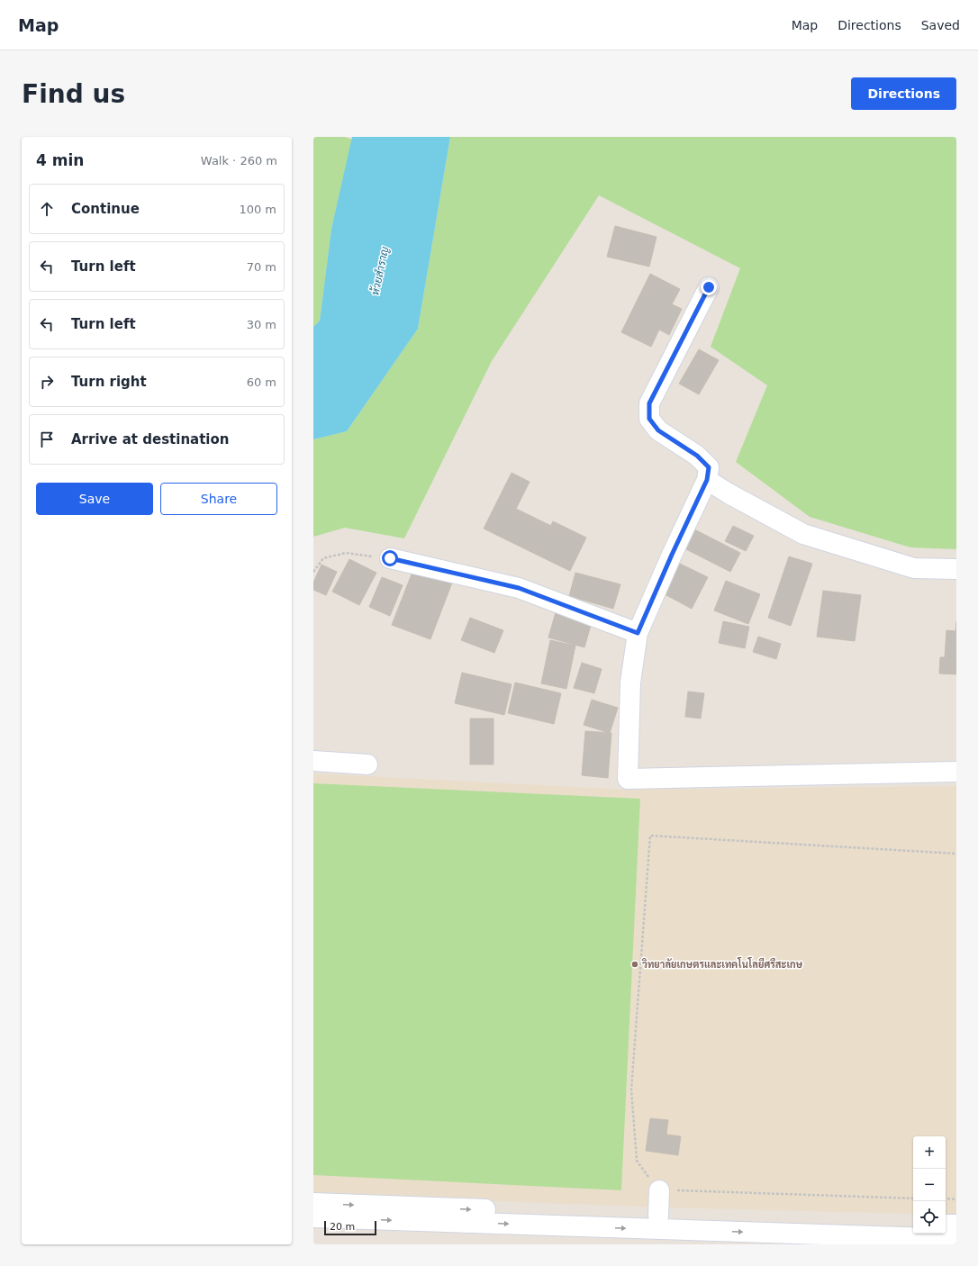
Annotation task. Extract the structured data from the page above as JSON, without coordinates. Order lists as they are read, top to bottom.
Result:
{
  "water": ["ห้วยสำราญ"],
  "places": ["วิทยาลัยเกษตรและเทคโนโลยีศรีสะเกษ"],
  "scale_bar": "20 m",
  "page": {
    "header": "Map",
    "nav": ["Map", "Directions", "Saved"],
    "buttons": [
      "Directions",
      ["Save", "Share"]
    ],
    "title": "Find us",
    "heading": ["4 min", "Walk · 260 m"],
    "list": [
      ["Continue", "100 m"],
      ["Turn left", "70 m"],
      ["Turn left", "30 m"],
      ["Turn right", "60 m"],
      "Arrive at destination"
    ],
    "map_buttons": ["+", "−"],
    "scale": "20 m"
  }
}
